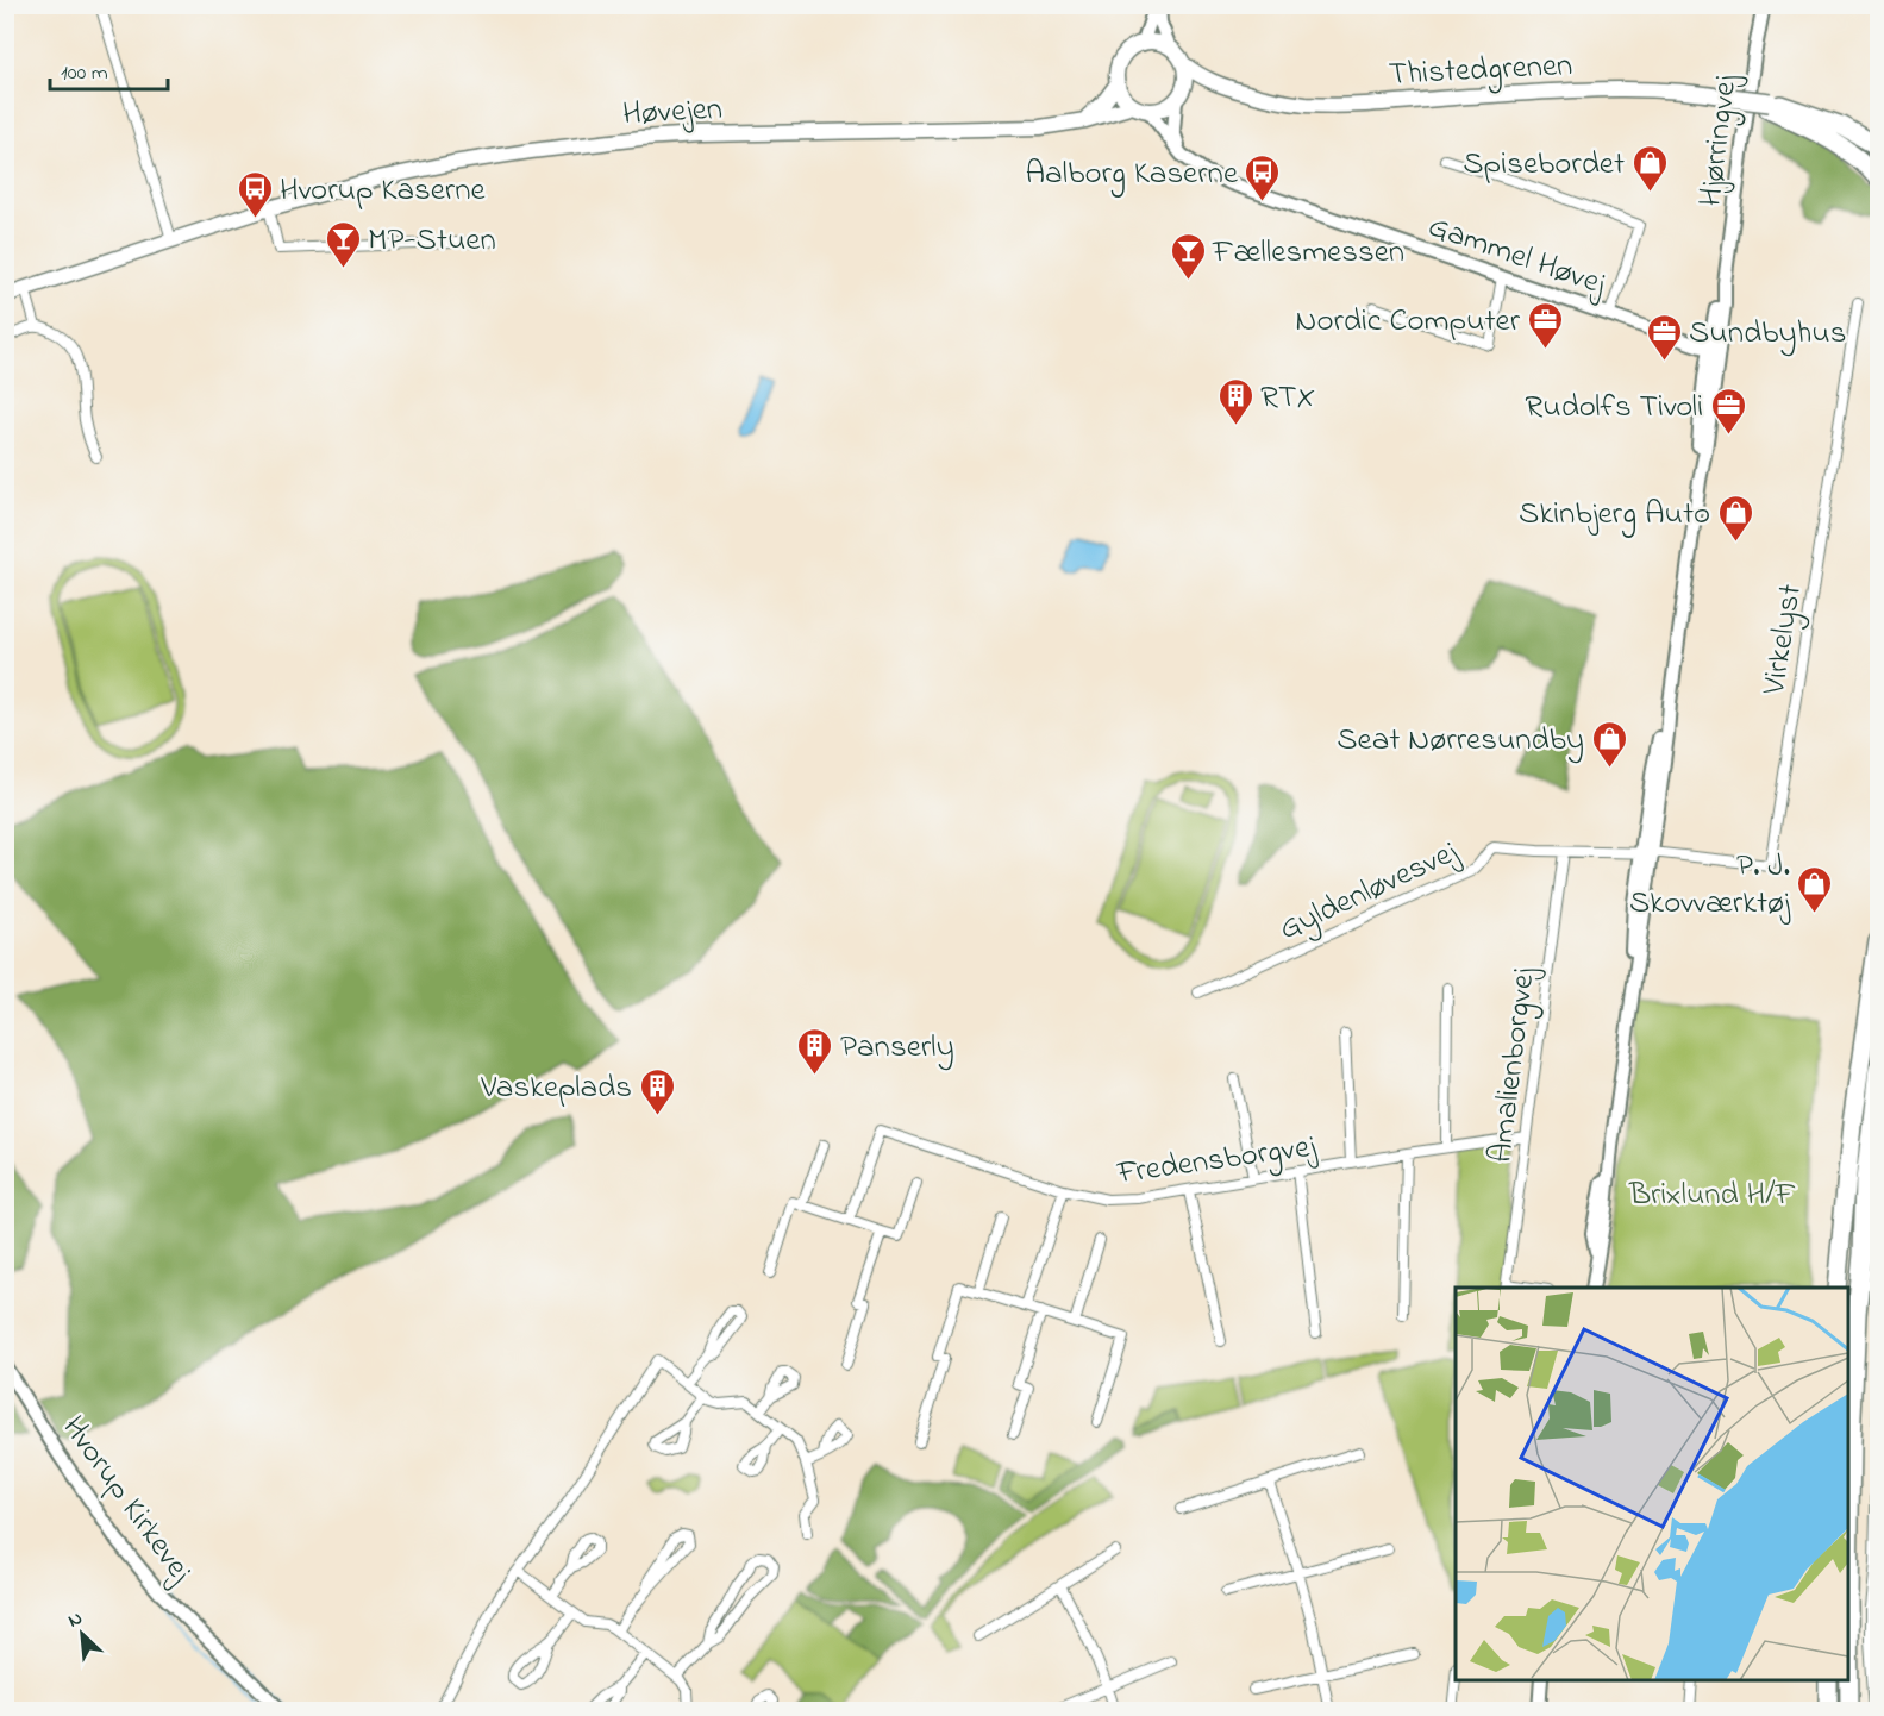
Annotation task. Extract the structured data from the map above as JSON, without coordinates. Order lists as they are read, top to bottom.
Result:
{
  "streets": {
    "main road": [
      "Thistedgrenen",
      "Høvejen",
      "Hjørringvej",
      "Gammel Høvej",
      "Hvorup Kirkevej"
    ],
    "street": [
      "Virkelyst",
      "Gyldenløvesvej",
      "Amalienborgvej",
      "Fredensborgvej"
    ]
  },
  "crossings": [
    ["Thistedgrenen", "Høvejen"],
    ["Thistedgrenen", "Gammel Høvej"],
    ["Høvejen", "Gammel Høvej"],
    ["Hjørringvej", "Gammel Høvej"],
    ["Hjørringvej", "Virkelyst"],
    ["Hjørringvej", "Gyldenløvesvej"],
    ["Virkelyst", "Gyldenløvesvej"],
    ["Gyldenløvesvej", "Amalienborgvej"],
    ["Amalienborgvej", "Fredensborgvej"]
  ],
  "parks": ["Brixlund H/F"],
  "places": {
    "shop": [
      "Spisebordet",
      "Skinbjerg Auto",
      "Seat Nørresundby",
      "P. J. Skovværktøj"
    ],
    "bus stop": ["Aalborg Kaserne", "Hvorup Kaserne"],
    "bar": ["MP-Stuen", "Fællesmessen"],
    "office": ["Nordic Computer", "Sundbyhus", "Rudolfs Tivoli"],
    "building": ["RTX", "Panserly", "Vaskeplads"]
  },
  "scale_bar": "100 m",
  "north": "top left"
}
